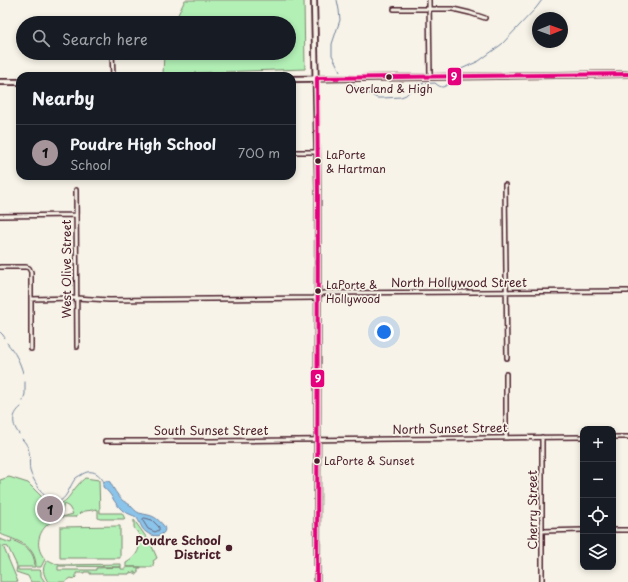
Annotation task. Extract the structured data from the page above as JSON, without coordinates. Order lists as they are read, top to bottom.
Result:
{
  "streets": {
    "street": [
      "West Olive Street",
      "North Hollywood Street",
      "North Sunset Street",
      "South Sunset Street",
      "Cherry Street"
    ]
  },
  "crossings": [
    ["West Olive Street", "North Hollywood Street"],
    ["North Sunset Street", "South Sunset Street"],
    ["North Sunset Street", "Cherry Street"]
  ],
  "places": [
    "Overland & High",
    "LaPorte & Hartman",
    "LaPorte & Hollywood",
    "LaPorte & Sunset",
    "Poudre School District"
  ],
  "lines": ["transit line 9"],
  "north": "right",
  "page": {
    "search": "Search here",
    "heading": "Nearby",
    "list": [
      {
        "mark": "1",
        "name": "Poudre High School",
        "note": "School",
        "value": "700 m"
      }
    ],
    "map_buttons": ["+", "−"],
    "pins": "1"
  }
}
